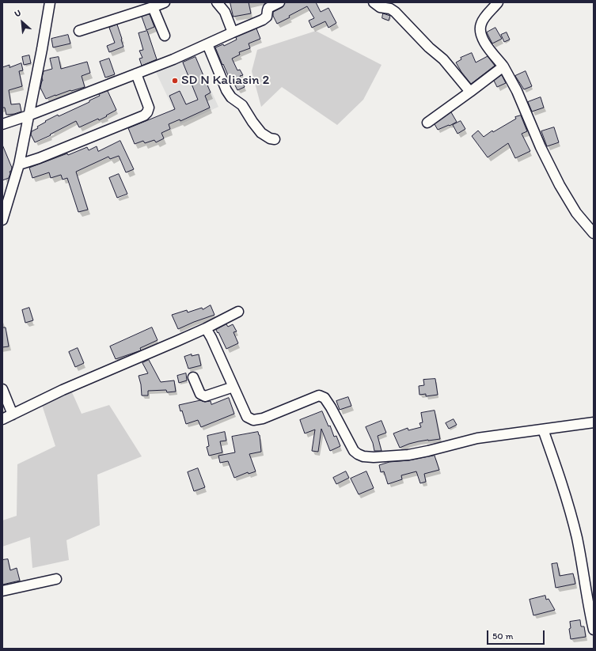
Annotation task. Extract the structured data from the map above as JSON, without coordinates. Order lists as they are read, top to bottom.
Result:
{
  "places": ["SD N Kaliasin 2"],
  "scale_bar": "50 m",
  "north": "top left"
}
